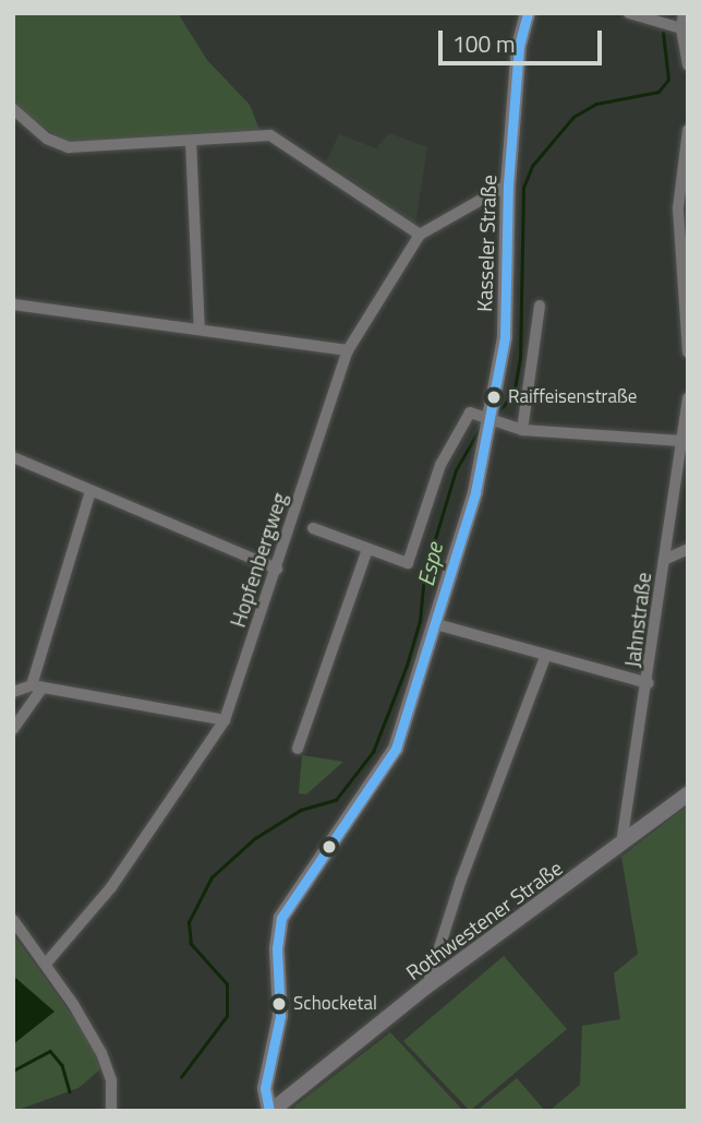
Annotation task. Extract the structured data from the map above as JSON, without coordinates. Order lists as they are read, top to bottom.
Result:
{
  "streets": {
    "street": [
      "Kasseler Straße",
      "Hopfenbergweg",
      "Jahnstraße",
      "Rothwestener Straße"
    ]
  },
  "crossings": [
    ["Kasseler Straße", "Hopfenbergweg"],
    ["Kasseler Straße", "Rothwestener Straße"],
    ["Jahnstraße", "Rothwestener Straße"]
  ],
  "water": ["Espe"],
  "places": ["Raiffeisenstraße", "Schocketal"],
  "scale_bar": "100 m"
}
